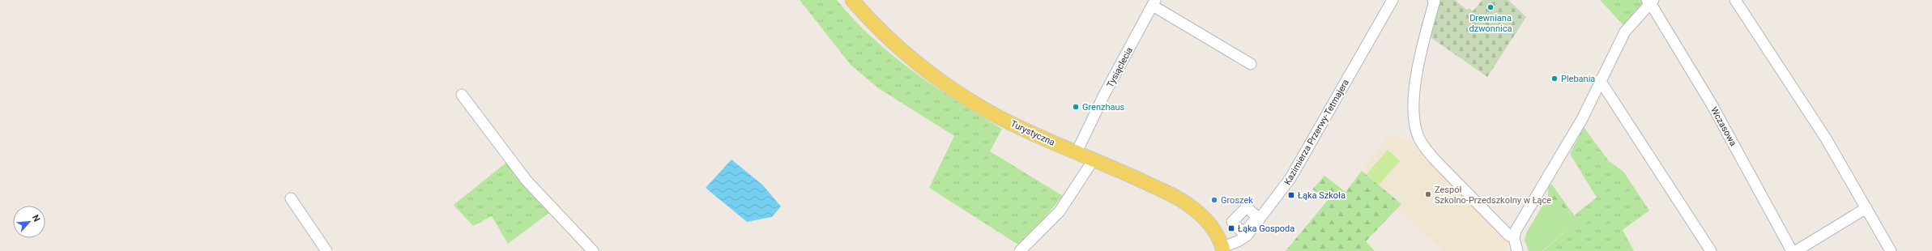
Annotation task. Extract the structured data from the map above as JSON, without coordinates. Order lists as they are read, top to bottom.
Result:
{
  "streets": {
    "main road": ["Turystyczna"],
    "street": ["Tysiąclecia", "Wczasowa", "Kazimierza Przerwy-Tetmajera"]
  },
  "crossings": [
    ["Tysiąclecia", "Turystyczna"],
    ["Kazimierza Przerwy-Tetmajera", "Turystyczna"]
  ],
  "places": {
    "other": [
      "Drewniana dzwonnica",
      "Plebania",
      "Grenzhaus",
      "Zespół Szkolno-Przedszkolny w Łące",
      "Groszek"
    ],
    "transit": ["Łąka Szkoła", "Łąka Gospoda"]
  },
  "north": "top right"
}
